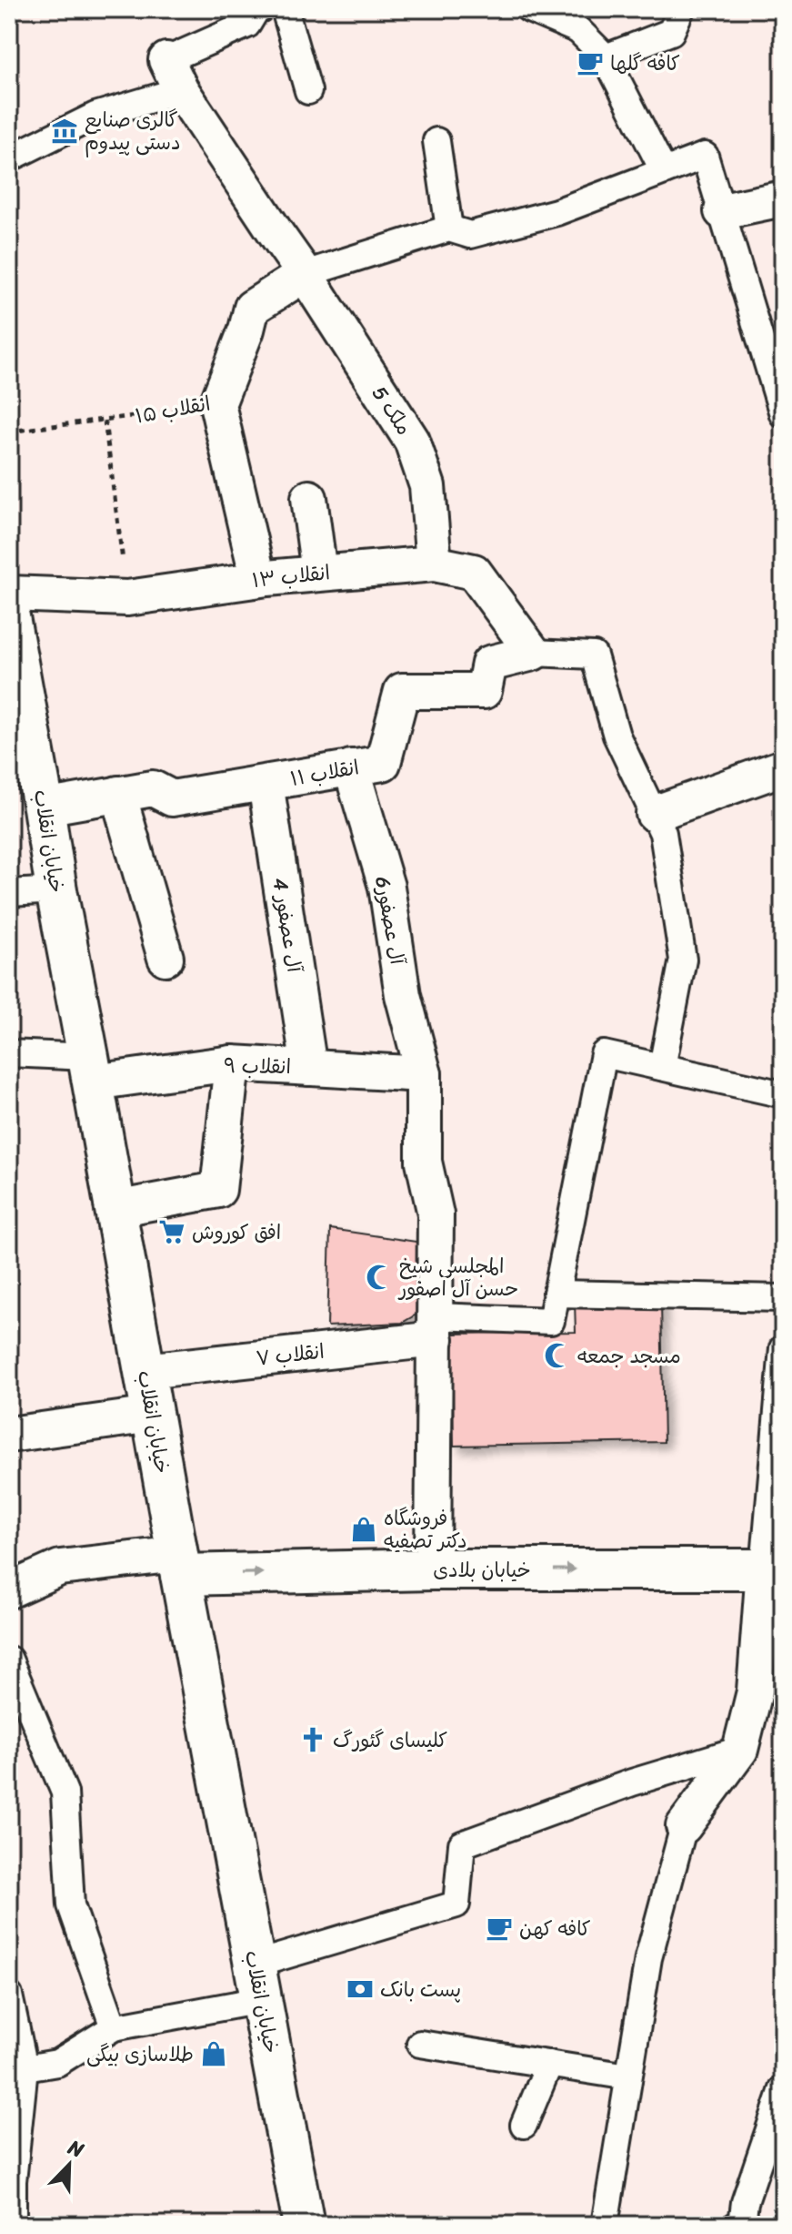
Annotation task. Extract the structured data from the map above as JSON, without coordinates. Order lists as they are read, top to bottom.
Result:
{
  "streets": {
    "street": [
      "انقلاب ۱۵",
      "ملک 5",
      "انقلاب ۱۳",
      "انقلاب ۱۱",
      "خیابان انقلاب",
      "آل عصفور6",
      "آل عصفور 4",
      "انقلاب ۹",
      "انقلاب ۷",
      "خیابان بلادی"
    ]
  },
  "crossings": [
    ["انقلاب ۱۵", "ملک 5"],
    ["ملک 5", "انقلاب ۱۳"],
    ["انقلاب ۱۳", "انقلاب ۱۱"],
    ["انقلاب ۱۱", "خیابان انقلاب"],
    ["انقلاب ۱۱", "آل عصفور6"],
    ["انقلاب ۱۱", "آل عصفور 4"],
    ["خیابان انقلاب", "انقلاب ۹"],
    ["خیابان انقلاب", "انقلاب ۷"],
    ["خیابان انقلاب", "خیابان بلادی"],
    ["آل عصفور6", "انقلاب ۹"],
    ["آل عصفور6", "انقلاب ۷"],
    ["آل عصفور6", "خیابان بلادی"],
    ["آل عصفور 4", "انقلاب ۹"]
  ],
  "places": {
    "cafe": ["کافه گلها", "کافه کهن"],
    "museum": ["گالری صنایع دستی پیدوم"],
    "supermarket": ["افق کوروش"],
    "mosque": ["المجلسی شیخ حسن آل اصفور", "مسجد جمعه"],
    "shop": ["فروشگاه دکتر تصفیه", "طلاسازی بیگی"],
    "church": ["کلیسای گئورگ"],
    "bank": ["پست بانک"]
  },
  "north": "top right"
}
